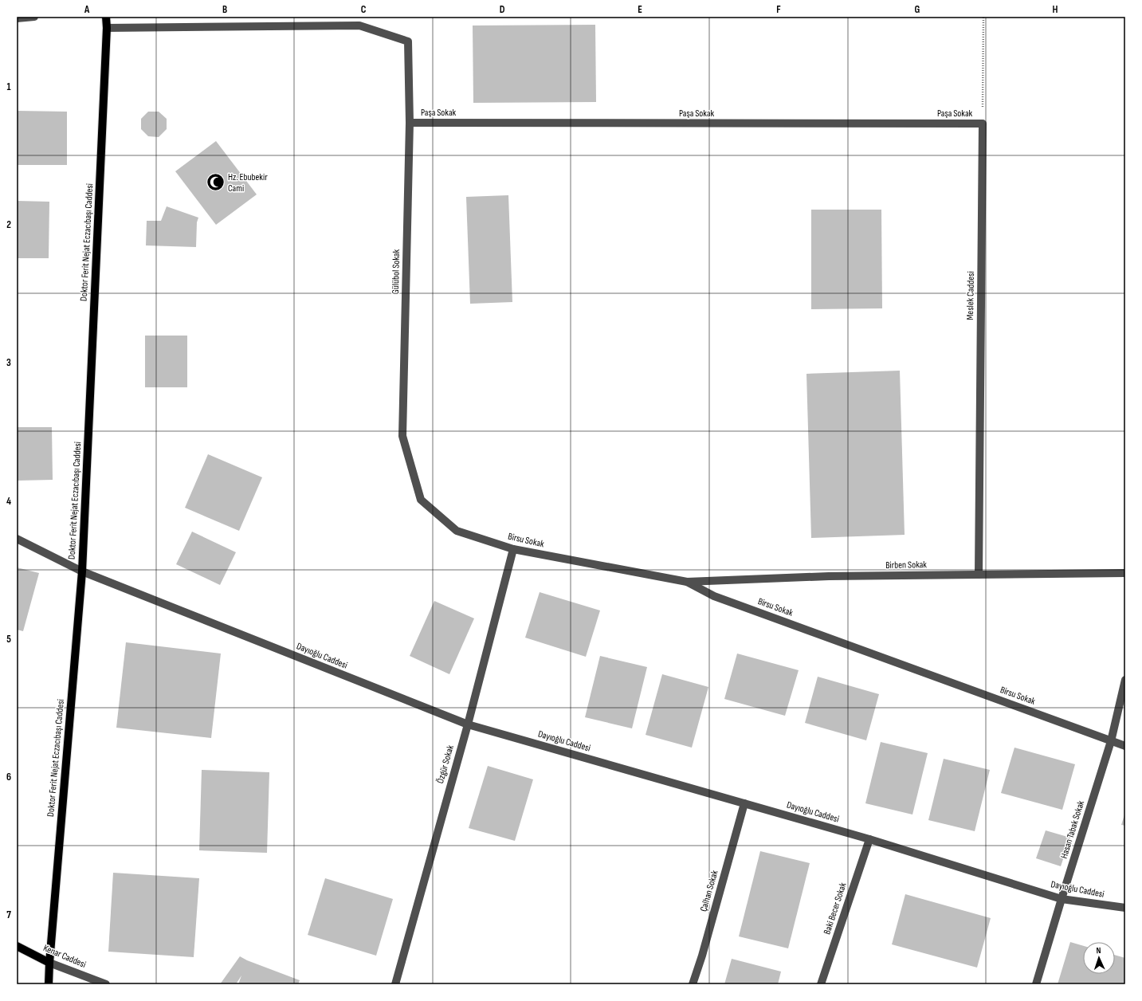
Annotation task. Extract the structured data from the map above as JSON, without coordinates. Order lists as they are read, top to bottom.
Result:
{
  "streets": {
    "main road": ["Doktor Ferit Nejat Eczacıbaşı Caddesi", "Kenar Caddesi"],
    "street": [
      "Paşa Sokak",
      "Gülübol Sokak",
      "Meslek Caddesi",
      "Birsu Sokak",
      "Birben Sokak",
      "Dayıoğlu Caddesi",
      "Özgür Sokak",
      "Hasan Tabak Sokak",
      "Çalhan Sokak",
      "Baki Becer Sokak"
    ]
  },
  "crossings": [
    ["Paşa Sokak", "Gülübol Sokak"],
    ["Paşa Sokak", "Meslek Caddesi"],
    ["Doktor Ferit Nejat Eczacıbaşı Caddesi", "Gülübol Sokak"],
    ["Doktor Ferit Nejat Eczacıbaşı Caddesi", "Dayıoğlu Caddesi"],
    ["Doktor Ferit Nejat Eczacıbaşı Caddesi", "Kenar Caddesi"],
    ["Gülübol Sokak", "Birsu Sokak"],
    ["Meslek Caddesi", "Birben Sokak"],
    ["Birsu Sokak", "Birben Sokak"],
    ["Birsu Sokak", "Özgür Sokak"],
    ["Birsu Sokak", "Hasan Tabak Sokak"],
    ["Dayıoğlu Caddesi", "Özgür Sokak"],
    ["Dayıoğlu Caddesi", "Hasan Tabak Sokak"],
    ["Dayıoğlu Caddesi", "Çalhan Sokak"],
    ["Dayıoğlu Caddesi", "Baki Becer Sokak"]
  ],
  "places": {
    "mosque": ["Hz. Ebubekir Cami"]
  },
  "north": "top",
  "grid": {
    "columns": [
      "A",
      "B",
      "C",
      "D",
      "E",
      "F",
      "G",
      "H"
    ],
    "rows": [
      "1",
      "2",
      "3",
      "4",
      "5",
      "6",
      "7"
    ]
  }
}
